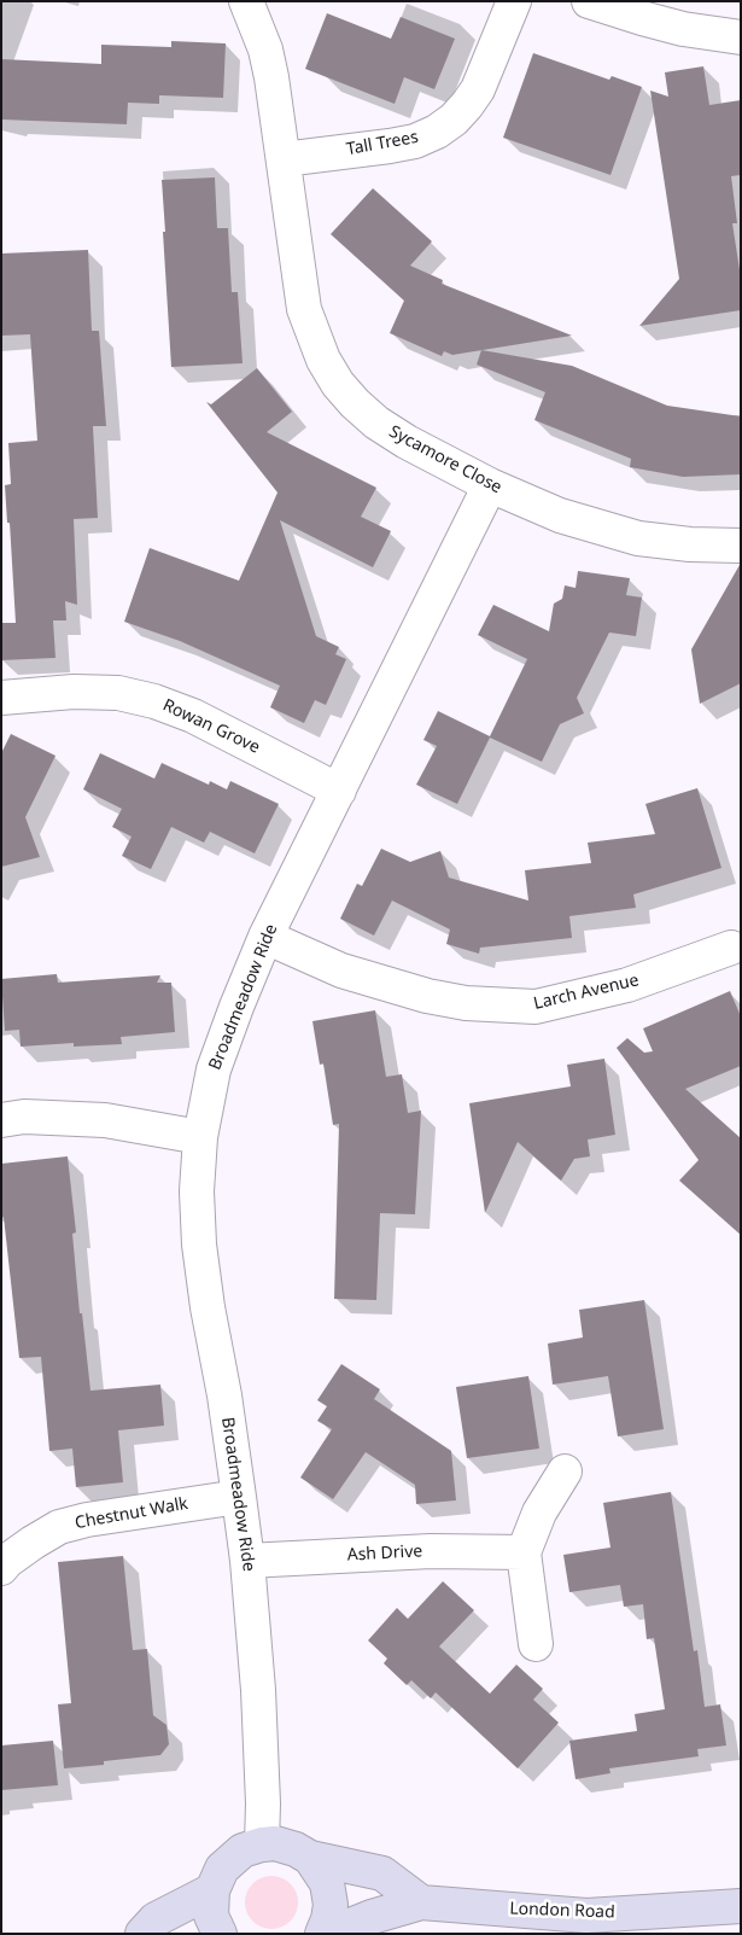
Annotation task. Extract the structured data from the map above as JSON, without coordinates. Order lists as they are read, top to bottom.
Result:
{
  "streets": {
    "main road": ["London Road"],
    "street": [
      "Tall Trees",
      "Sycamore Close",
      "Rowan Grove",
      "Larch Avenue",
      "Broadmeadow Ride",
      "Chestnut Walk",
      "Ash Drive"
    ]
  },
  "crossings": [
    ["Tall Trees", "Sycamore Close"],
    ["Sycamore Close", "Broadmeadow Ride"],
    ["Rowan Grove", "Broadmeadow Ride"],
    ["Larch Avenue", "Broadmeadow Ride"],
    ["Broadmeadow Ride", "Chestnut Walk"],
    ["Broadmeadow Ride", "Ash Drive"]
  ]
}
